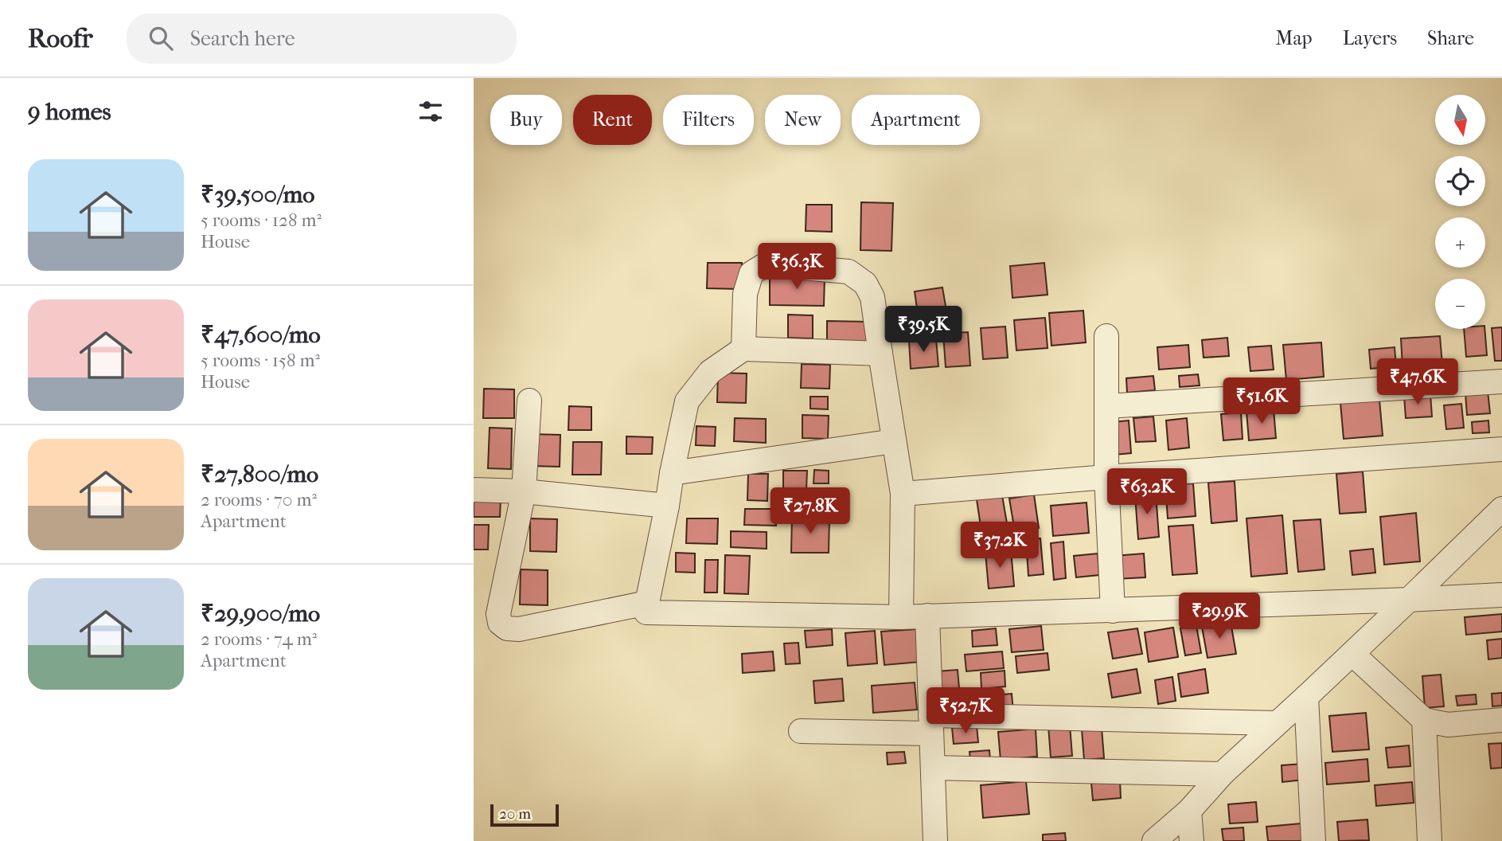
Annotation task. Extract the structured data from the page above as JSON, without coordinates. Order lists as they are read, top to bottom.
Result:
{
  "scale_bar": "20 m",
  "north": "bottom",
  "page": {
    "header": "Roofr",
    "search": "Search here",
    "nav": ["Map", "Layers", "Share"],
    "heading": "9 homes",
    "map_buttons": ["+", "−"],
    "chip": [
      "Buy",
      "Rent",
      "Filters",
      "New",
      "Apartment"
    ],
    "list": [
      {
        "name": "₹39,500/mo",
        "note": "5 rooms · 128 m² · House"
      },
      {
        "name": "₹47,600/mo",
        "note": "5 rooms · 158 m² · House"
      },
      {
        "name": "₹27,800/mo",
        "note": "2 rooms · 70 m² · Apartment"
      },
      {
        "name": "₹29,900/mo",
        "note": "2 rooms · 74 m² · Apartment"
      }
    ],
    "price": [
      "₹36.3K",
      "₹39.5K",
      "₹47.6K",
      "₹51.6K",
      "₹63.2K",
      "₹27.8K",
      "₹37.2K",
      "₹29.9K",
      "₹52.7K"
    ],
    "scale": "20 m"
  }
}
